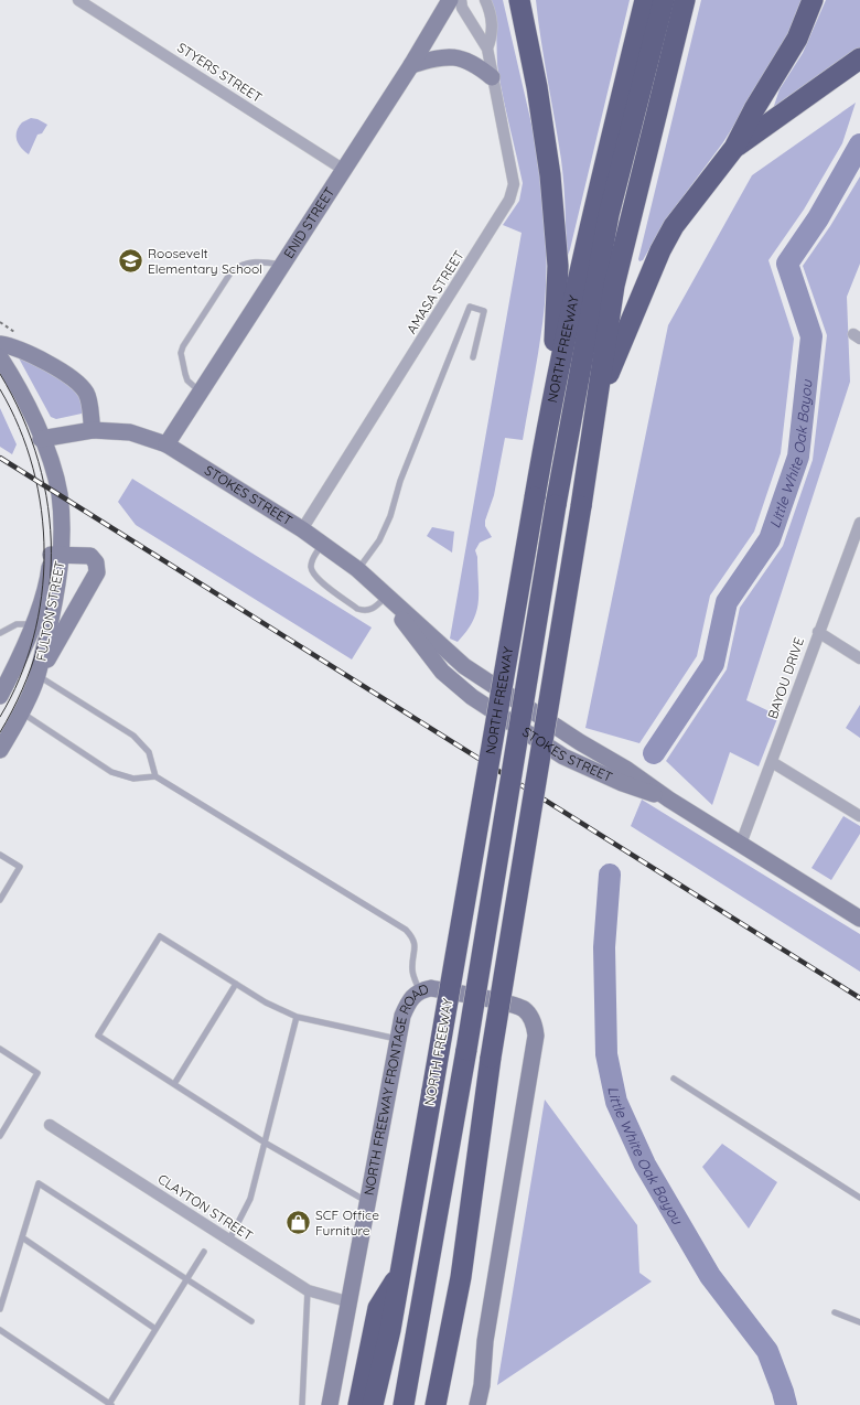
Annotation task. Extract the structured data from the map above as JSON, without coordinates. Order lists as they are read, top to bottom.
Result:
{
  "streets": {
    "highway": ["NORTH FREEWAY"],
    "street": [
      "STYERS STREET",
      "ENID STREET",
      "AMASA STREET",
      "STOKES STREET",
      "FULTON STREET",
      "BAYOU DRIVE",
      "NORTH FREEWAY FRONTAGE ROAD",
      "CLAYTON STREET"
    ]
  },
  "crossings": [
    ["STYERS STREET", "ENID STREET"],
    ["ENID STREET", "STOKES STREET"],
    ["AMASA STREET", "STOKES STREET"],
    ["STOKES STREET", "FULTON STREET"],
    ["STOKES STREET", "BAYOU DRIVE"],
    ["NORTH FREEWAY FRONTAGE ROAD", "CLAYTON STREET"]
  ],
  "water": ["Little White Oak Bayou"],
  "places": {
    "school or university": ["Roosevelt Elementary School"],
    "shop": ["SCF Office Furniture"]
  }
}
